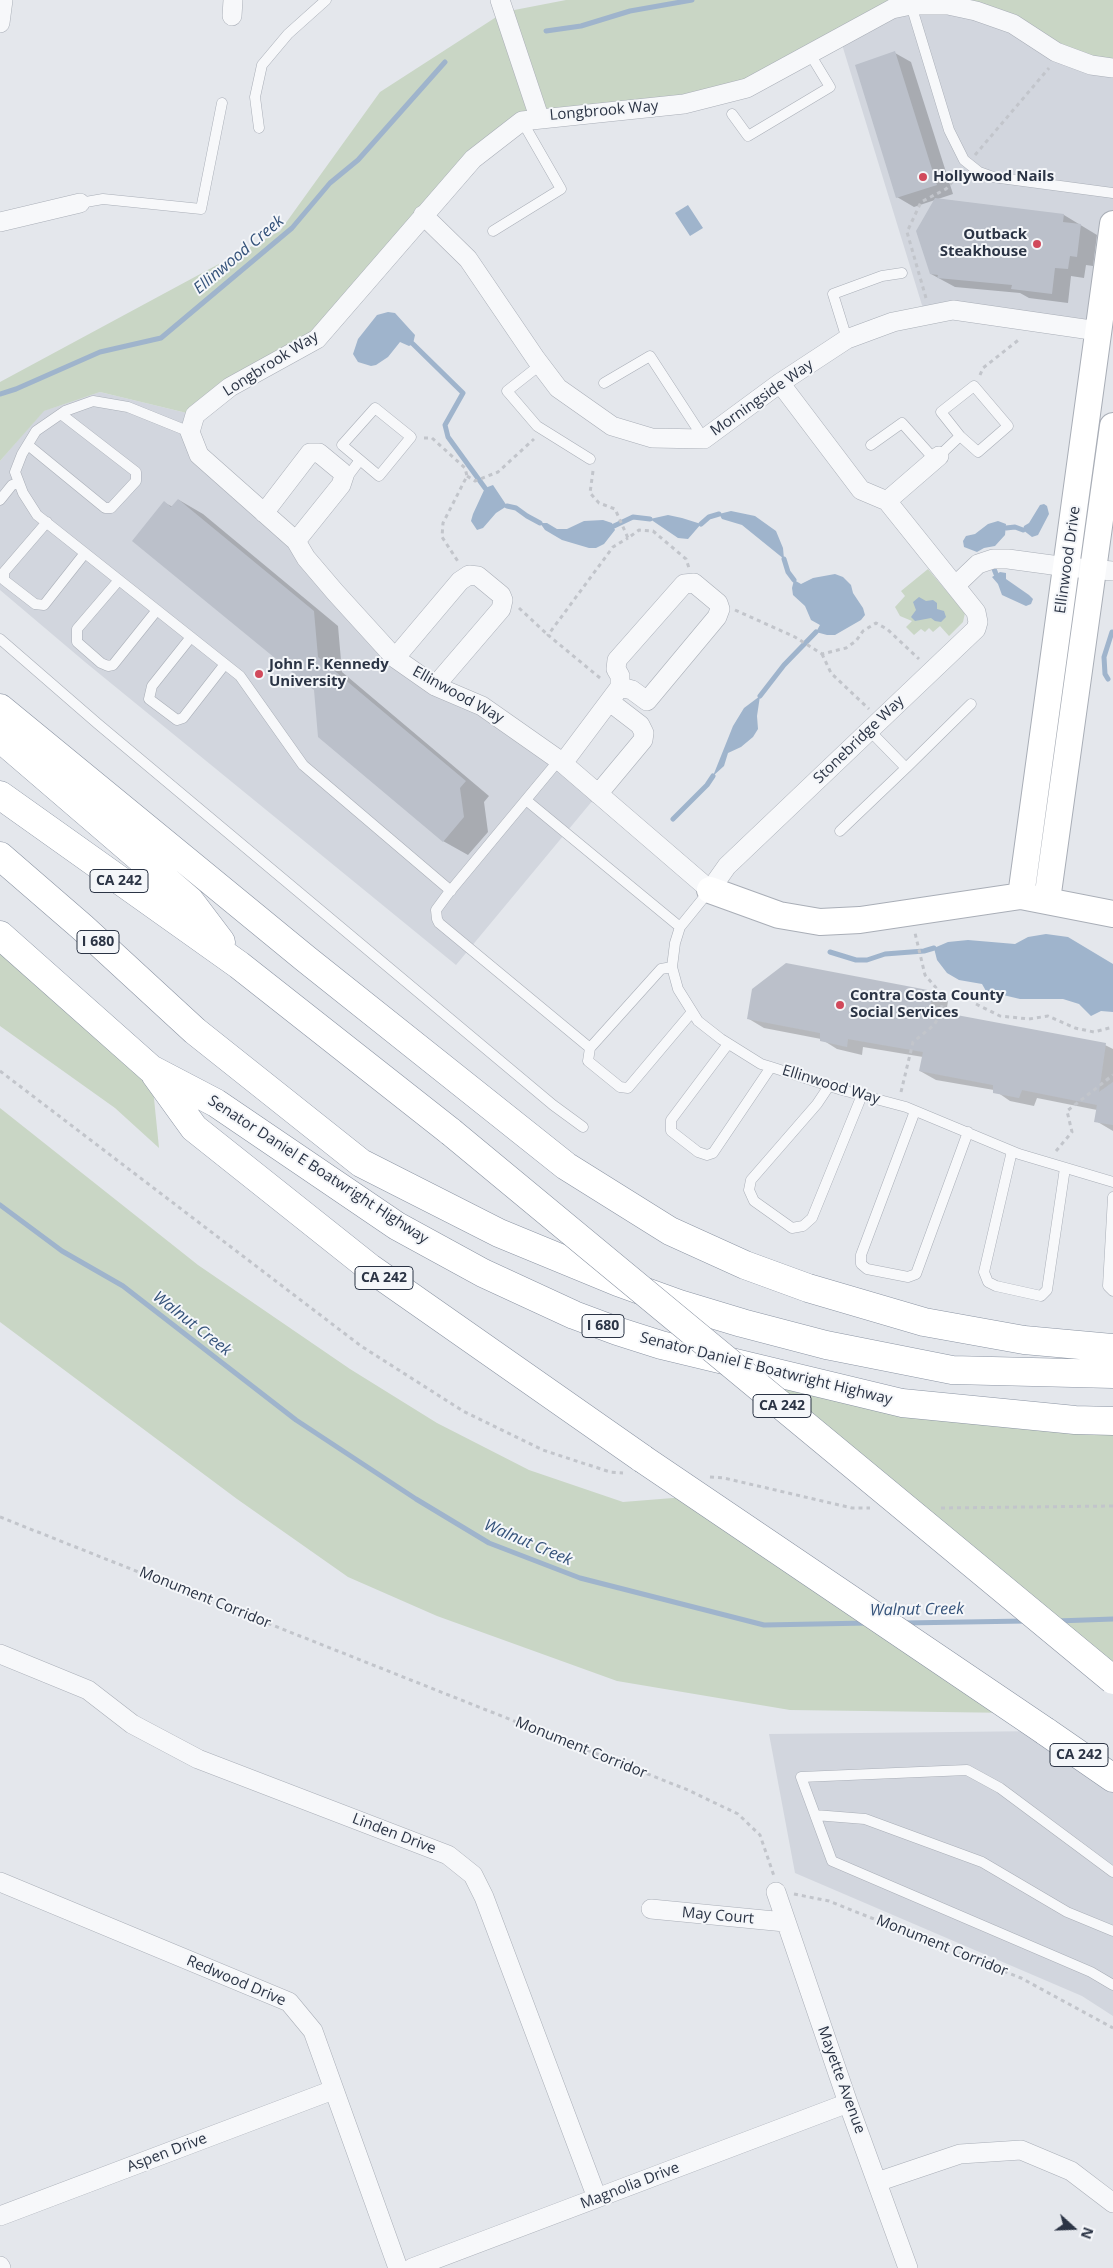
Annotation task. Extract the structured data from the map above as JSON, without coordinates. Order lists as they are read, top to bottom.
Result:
{
  "streets": {
    "highway": ["CA 242", "I 680", "Senator Daniel E Boatwright Highway"],
    "street": [
      "Longbrook Way",
      "Morningside Way",
      "Ellinwood Drive",
      "Ellinwood Way",
      "Stonebridge Way",
      "Linden Drive",
      "May Court",
      "Redwood Drive",
      "Mayette Avenue",
      "Aspen Drive",
      "Magnolia Drive"
    ],
    "path": ["Monument Corridor"]
  },
  "crossings": [
    ["Longbrook Way", "Morningside Way"],
    ["Longbrook Way", "Ellinwood Way"],
    ["Morningside Way", "Ellinwood Drive"],
    ["Morningside Way", "Stonebridge Way"],
    ["Ellinwood Drive", "Ellinwood Way"],
    ["Ellinwood Way", "Stonebridge Way"],
    ["CA 242", "Senator Daniel E Boatwright Highway"],
    ["Monument Corridor", "Mayette Avenue"],
    ["Linden Drive", "Magnolia Drive"],
    ["May Court", "Mayette Avenue"],
    ["Redwood Drive", "Aspen Drive"],
    ["Mayette Avenue", "Magnolia Drive"]
  ],
  "water": ["Ellinwood Creek", "Walnut Creek"],
  "places": [
    "Hollywood Nails",
    "Outback Steakhouse",
    "John F. Kennedy University",
    "Contra Costa County Social Services"
  ],
  "north": "right"
}
